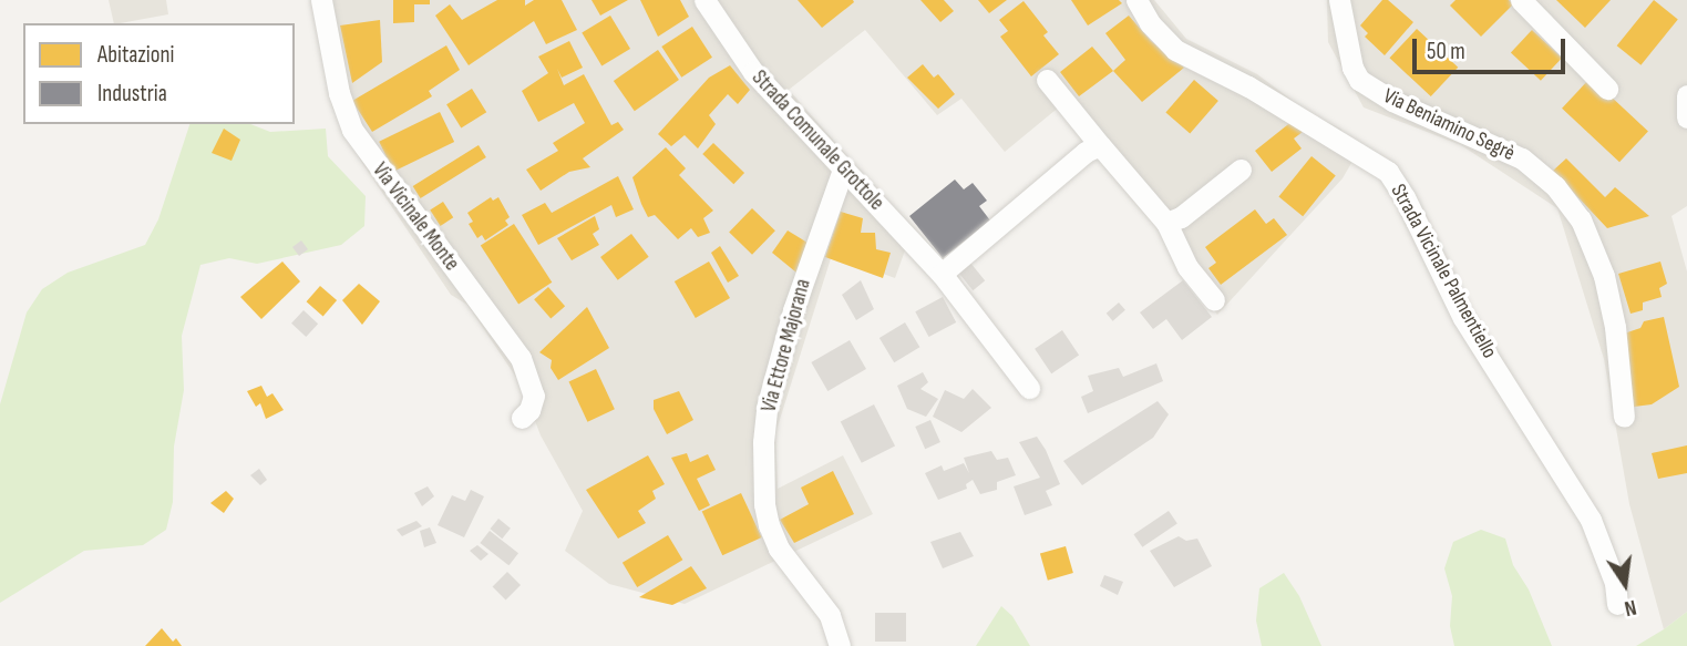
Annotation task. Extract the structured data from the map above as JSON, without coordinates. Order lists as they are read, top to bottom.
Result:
{
  "streets": {
    "street": [
      "Via Beniamino Segrè",
      "Strada Comunale Grottole",
      "Via Vicinale Monte",
      "Strada Vicinale Palmentiello",
      "Via Ettore Majorana"
    ]
  },
  "crossings": [
    ["Strada Comunale Grottole", "Via Ettore Majorana"]
  ],
  "legend": ["Abitazioni", "Industria"],
  "scale_bar": "50 m",
  "north": "bottom"
}
